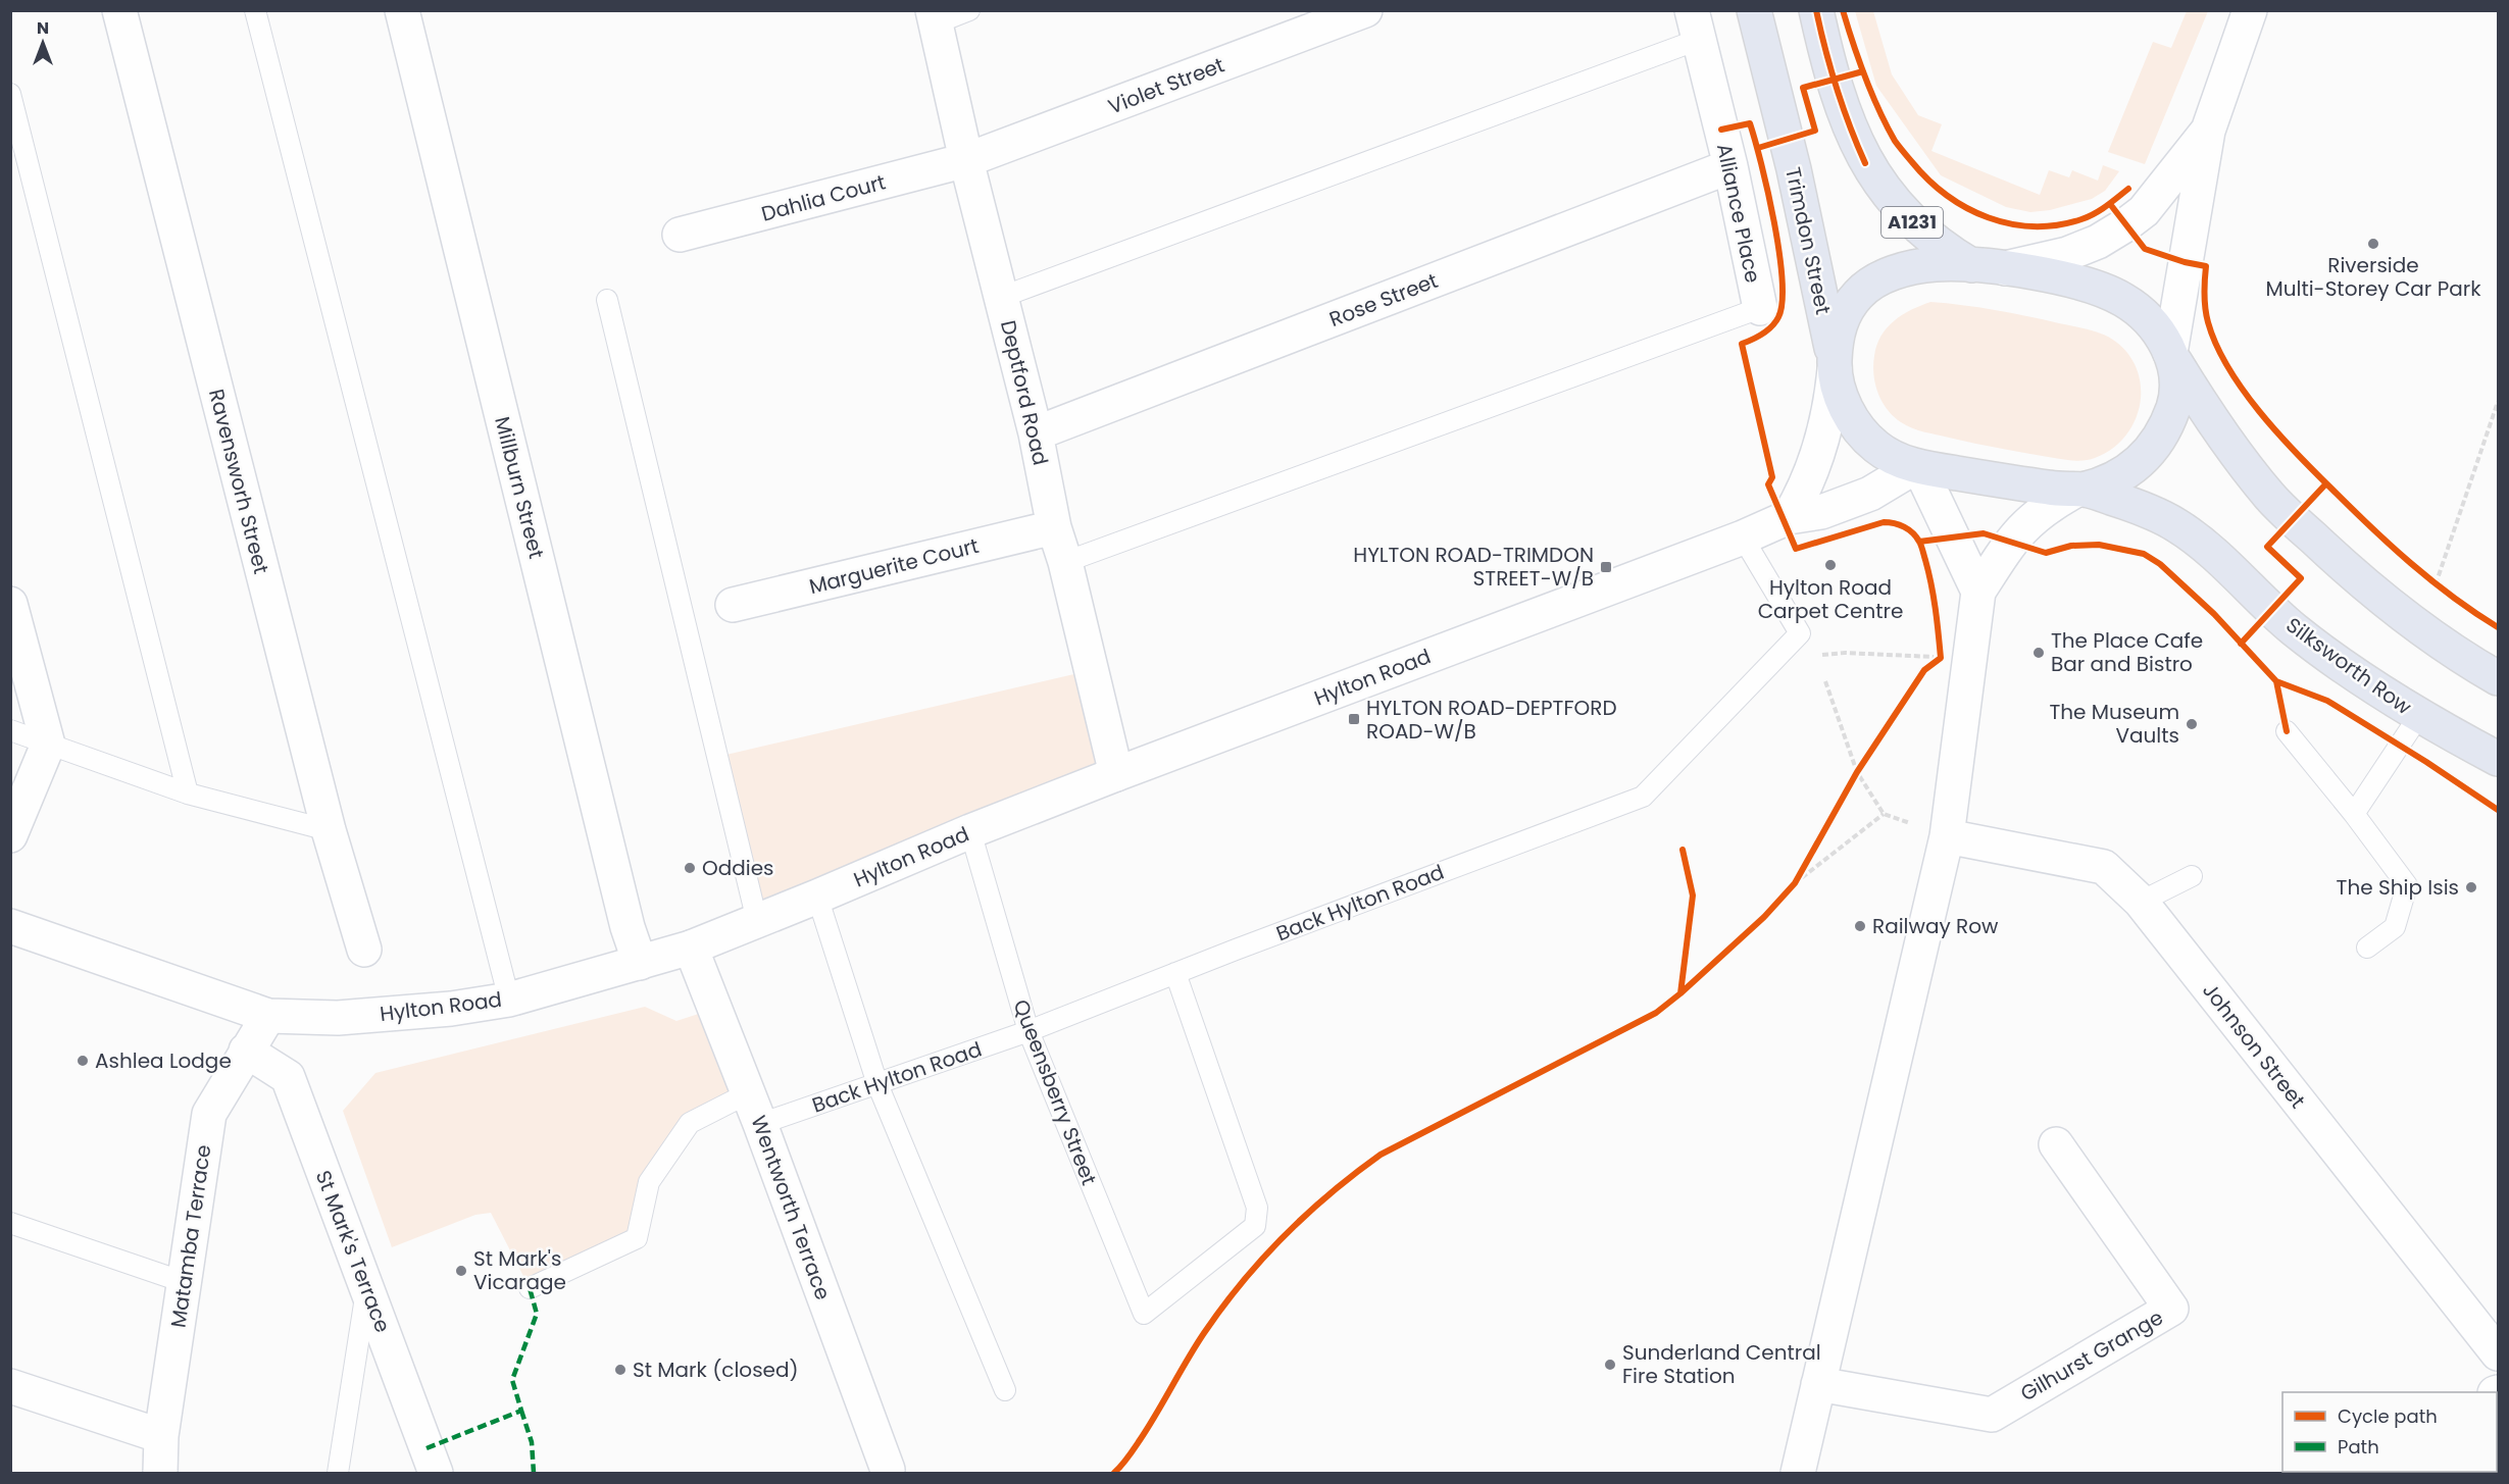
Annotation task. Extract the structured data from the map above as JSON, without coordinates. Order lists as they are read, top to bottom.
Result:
{
  "streets": {
    "highway": ["A1231", "Trimdon Street", "Silksworth Row"],
    "street": [
      "Violet Street",
      "Dahlia Court",
      "Alliance Place",
      "Rose Street",
      "Deptford Road",
      "Ravensworh Street",
      "Millburn Street",
      "Marguerite Court",
      "Hylton Road",
      "Johnson Street",
      "Wentworth Terrace",
      "Matamba Terrace",
      "St Mark's Terrace",
      "Gilhurst Grange"
    ],
    "lane": ["Back Hylton Road", "Queensberry Street"]
  },
  "crossings": [
    ["Violet Street", "Dahlia Court"],
    ["Violet Street", "Deptford Road"],
    ["Dahlia Court", "Deptford Road"],
    ["Alliance Place", "Rose Street"],
    ["Trimdon Street", "Silksworth Row"],
    ["Trimdon Street", "Hylton Road"],
    ["Rose Street", "Deptford Road"],
    ["Deptford Road", "Marguerite Court"],
    ["Deptford Road", "Hylton Road"],
    ["Millburn Street", "Hylton Road"],
    ["Hylton Road", "Back Hylton Road"],
    ["Hylton Road", "Queensberry Street"],
    ["Hylton Road", "Wentworth Terrace"],
    ["Hylton Road", "Matamba Terrace"],
    ["Back Hylton Road", "Queensberry Street"],
    ["Back Hylton Road", "Wentworth Terrace"],
    ["Matamba Terrace", "St Mark's Terrace"]
  ],
  "places": {
    "other": [
      "Riverside Multi-Storey Car Park",
      "Hylton Road Carpet Centre",
      "The Place Cafe Bar and Bistro",
      "The Museum Vaults",
      "Oddies",
      "The Ship Isis",
      "Railway Row",
      "Ashlea Lodge",
      "St Mark's Vicarage",
      "Sunderland Central Fire Station",
      "St Mark (closed)"
    ],
    "transit": ["HYLTON ROAD-TRIMDON STREET-W/B", "HYLTON ROAD-DEPTFORD ROAD-W/B"]
  },
  "legend": ["Cycle path", "Path"],
  "north": "top"
}
